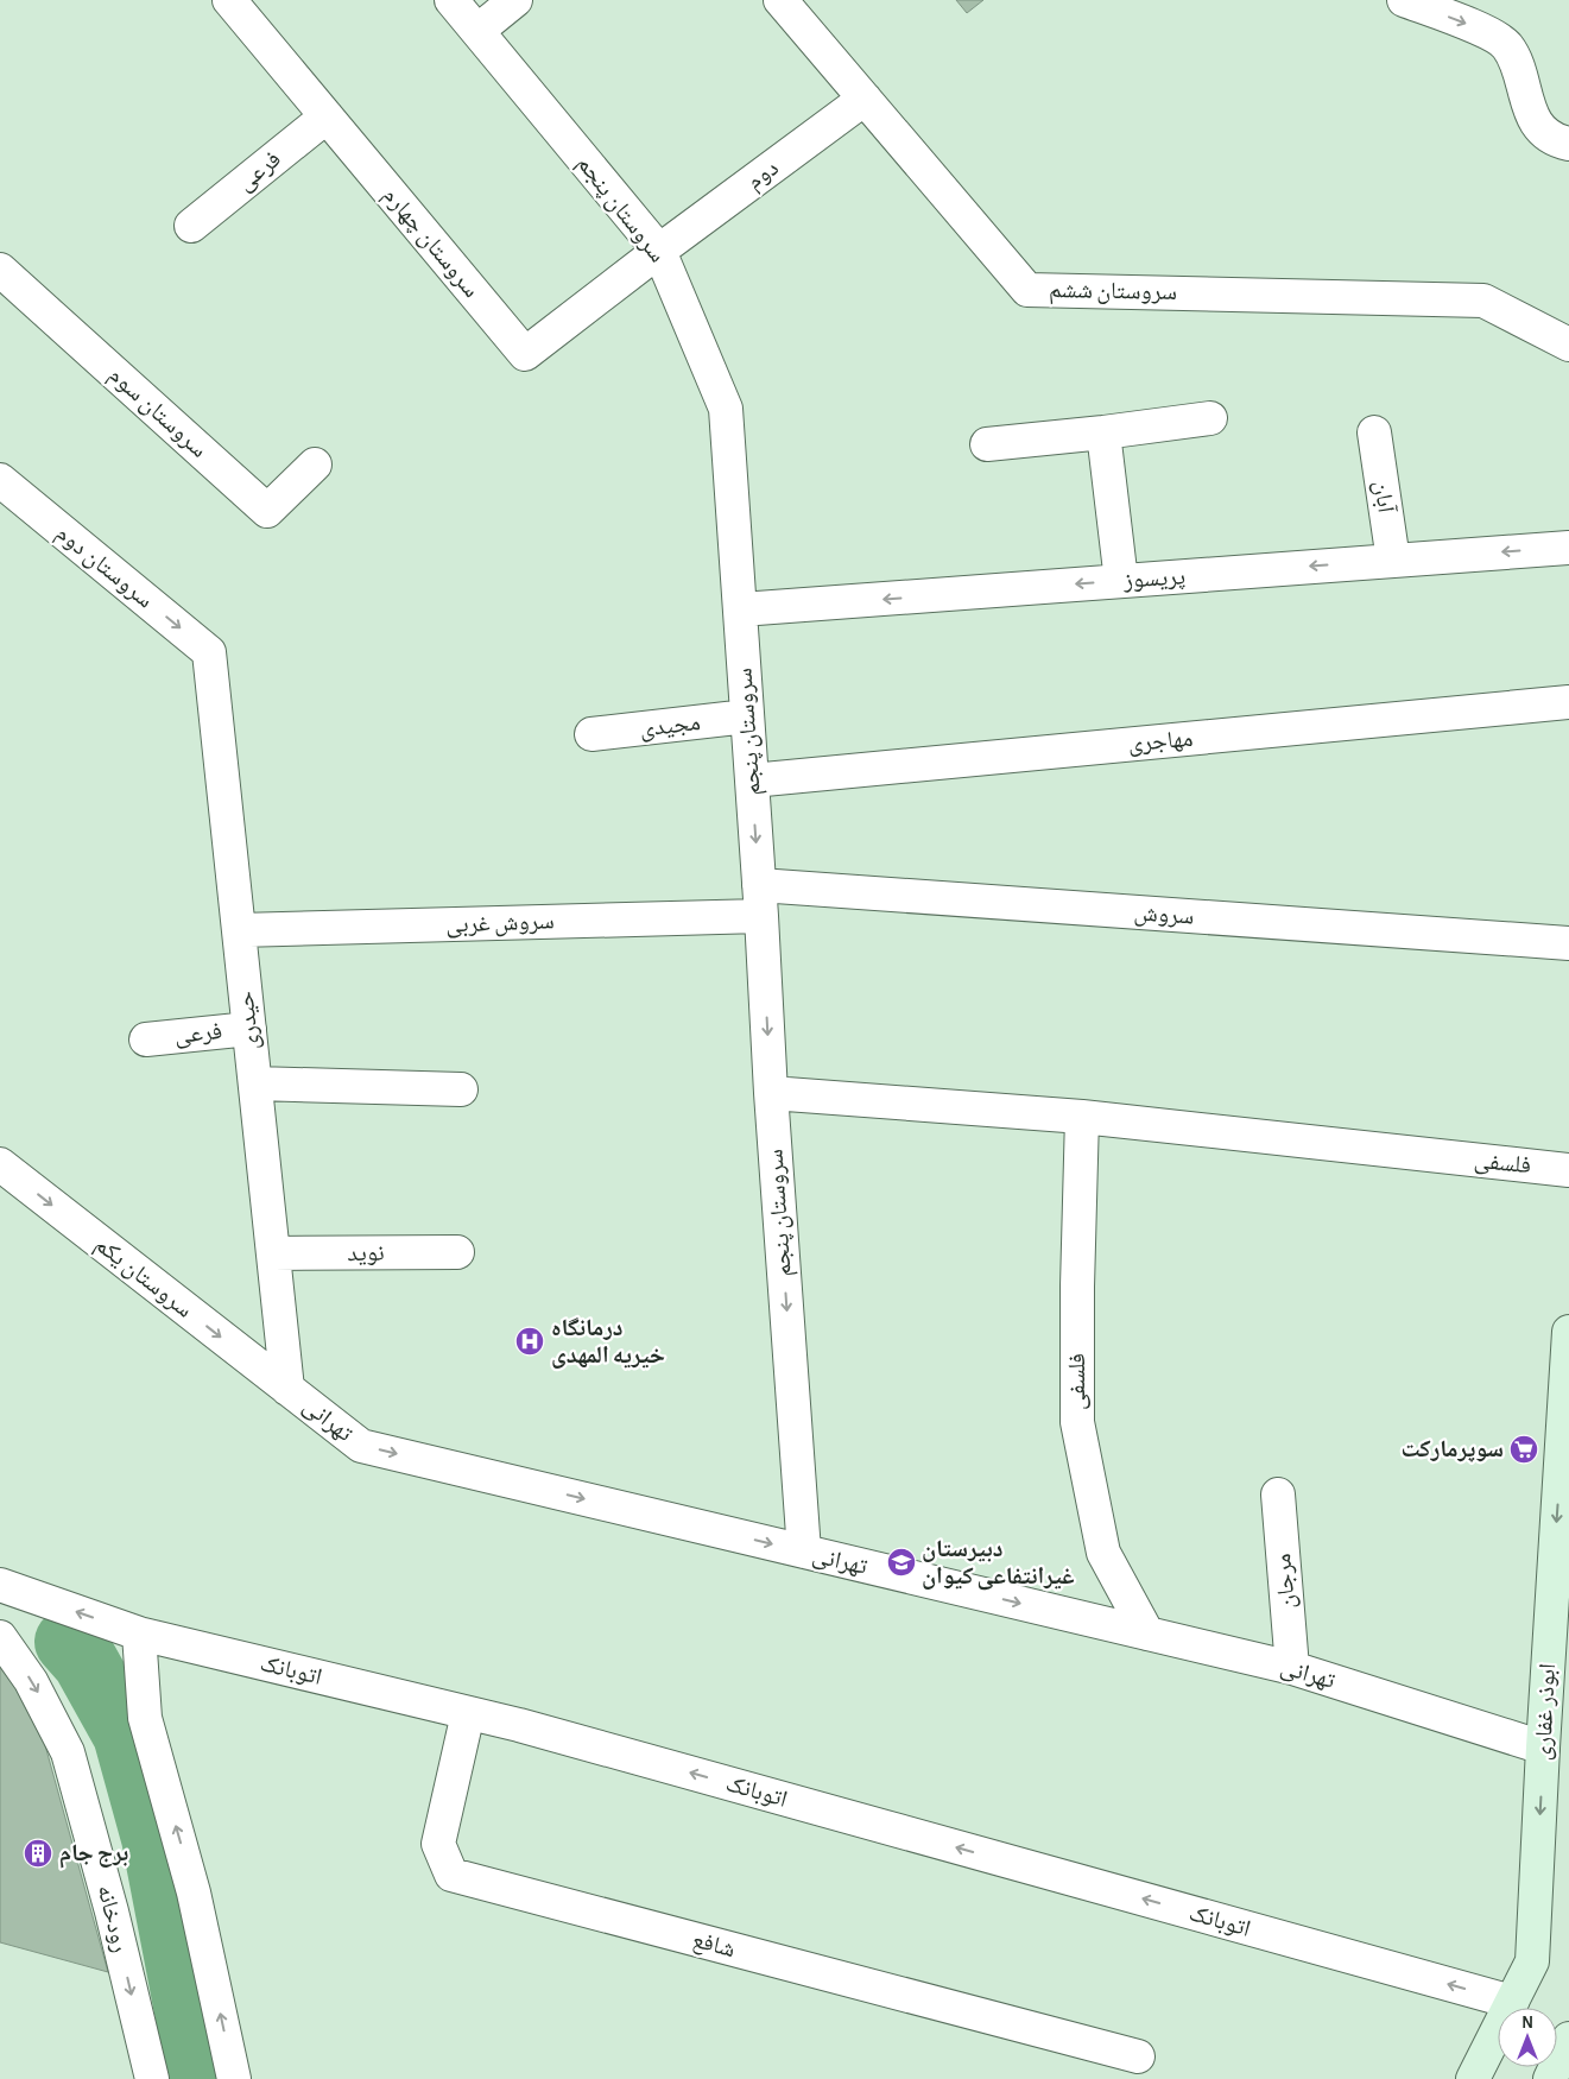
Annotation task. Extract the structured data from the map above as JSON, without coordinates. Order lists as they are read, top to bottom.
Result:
{
  "streets": {
    "main road": ["ابوذر غفاری"],
    "street": [
      "فرعی",
      "دوم",
      "سروستان پنجم",
      "سروستان چهارم",
      "سروستان ششم",
      "سروستان سوم",
      "آبان",
      "سروستان دوم",
      "پریسوز",
      "مجیدی",
      "مهاجری",
      "سروش",
      "سروش غربی",
      "حیدری",
      "فلسفی",
      "نوید",
      "سروستان یکم",
      "تهرانی",
      "مرجان",
      "اتوبانک",
      "رودخانه",
      "شافع"
    ]
  },
  "crossings": [
    ["فرعی", "سروستان چهارم"],
    ["فرعی", "حیدری"],
    ["دوم", "سروستان پنجم"],
    ["دوم", "سروستان چهارم"],
    ["دوم", "سروستان ششم"],
    ["سروستان پنجم", "سروستان چهارم"],
    ["سروستان پنجم", "پریسوز"],
    ["سروستان پنجم", "مجیدی"],
    ["سروستان پنجم", "مهاجری"],
    ["سروستان پنجم", "سروش"],
    ["سروستان پنجم", "سروش غربی"],
    ["سروستان پنجم", "فلسفی"],
    ["سروستان پنجم", "تهرانی"],
    ["آبان", "پریسوز"],
    ["سروستان دوم", "حیدری"],
    ["سروش", "سروش غربی"],
    ["سروش غربی", "حیدری"],
    ["حیدری", "نوید"],
    ["حیدری", "سروستان یکم"],
    ["حیدری", "تهرانی"],
    ["فلسفی", "تهرانی"],
    ["سروستان یکم", "تهرانی"],
    ["تهرانی", "مرجان"],
    ["تهرانی", "ابوذر غفاری"],
    ["اتوبانک", "ابوذر غفاری"],
    ["اتوبانک", "شافع"]
  ],
  "one_way": [
    "سروستان پنجم",
    "سروستان دوم",
    "پریسوز",
    "سروستان یکم",
    "تهرانی",
    "اتوبانک",
    "ابوذر غفاری"
  ],
  "places": {
    "hospital": ["درمانگاه خیریه المهدی"],
    "supermarket": ["سوپرمارکت"],
    "school or university": ["دبیرستان غیرانتفاعی کیوان"],
    "building": ["برج جام"]
  },
  "north": "top"
}
